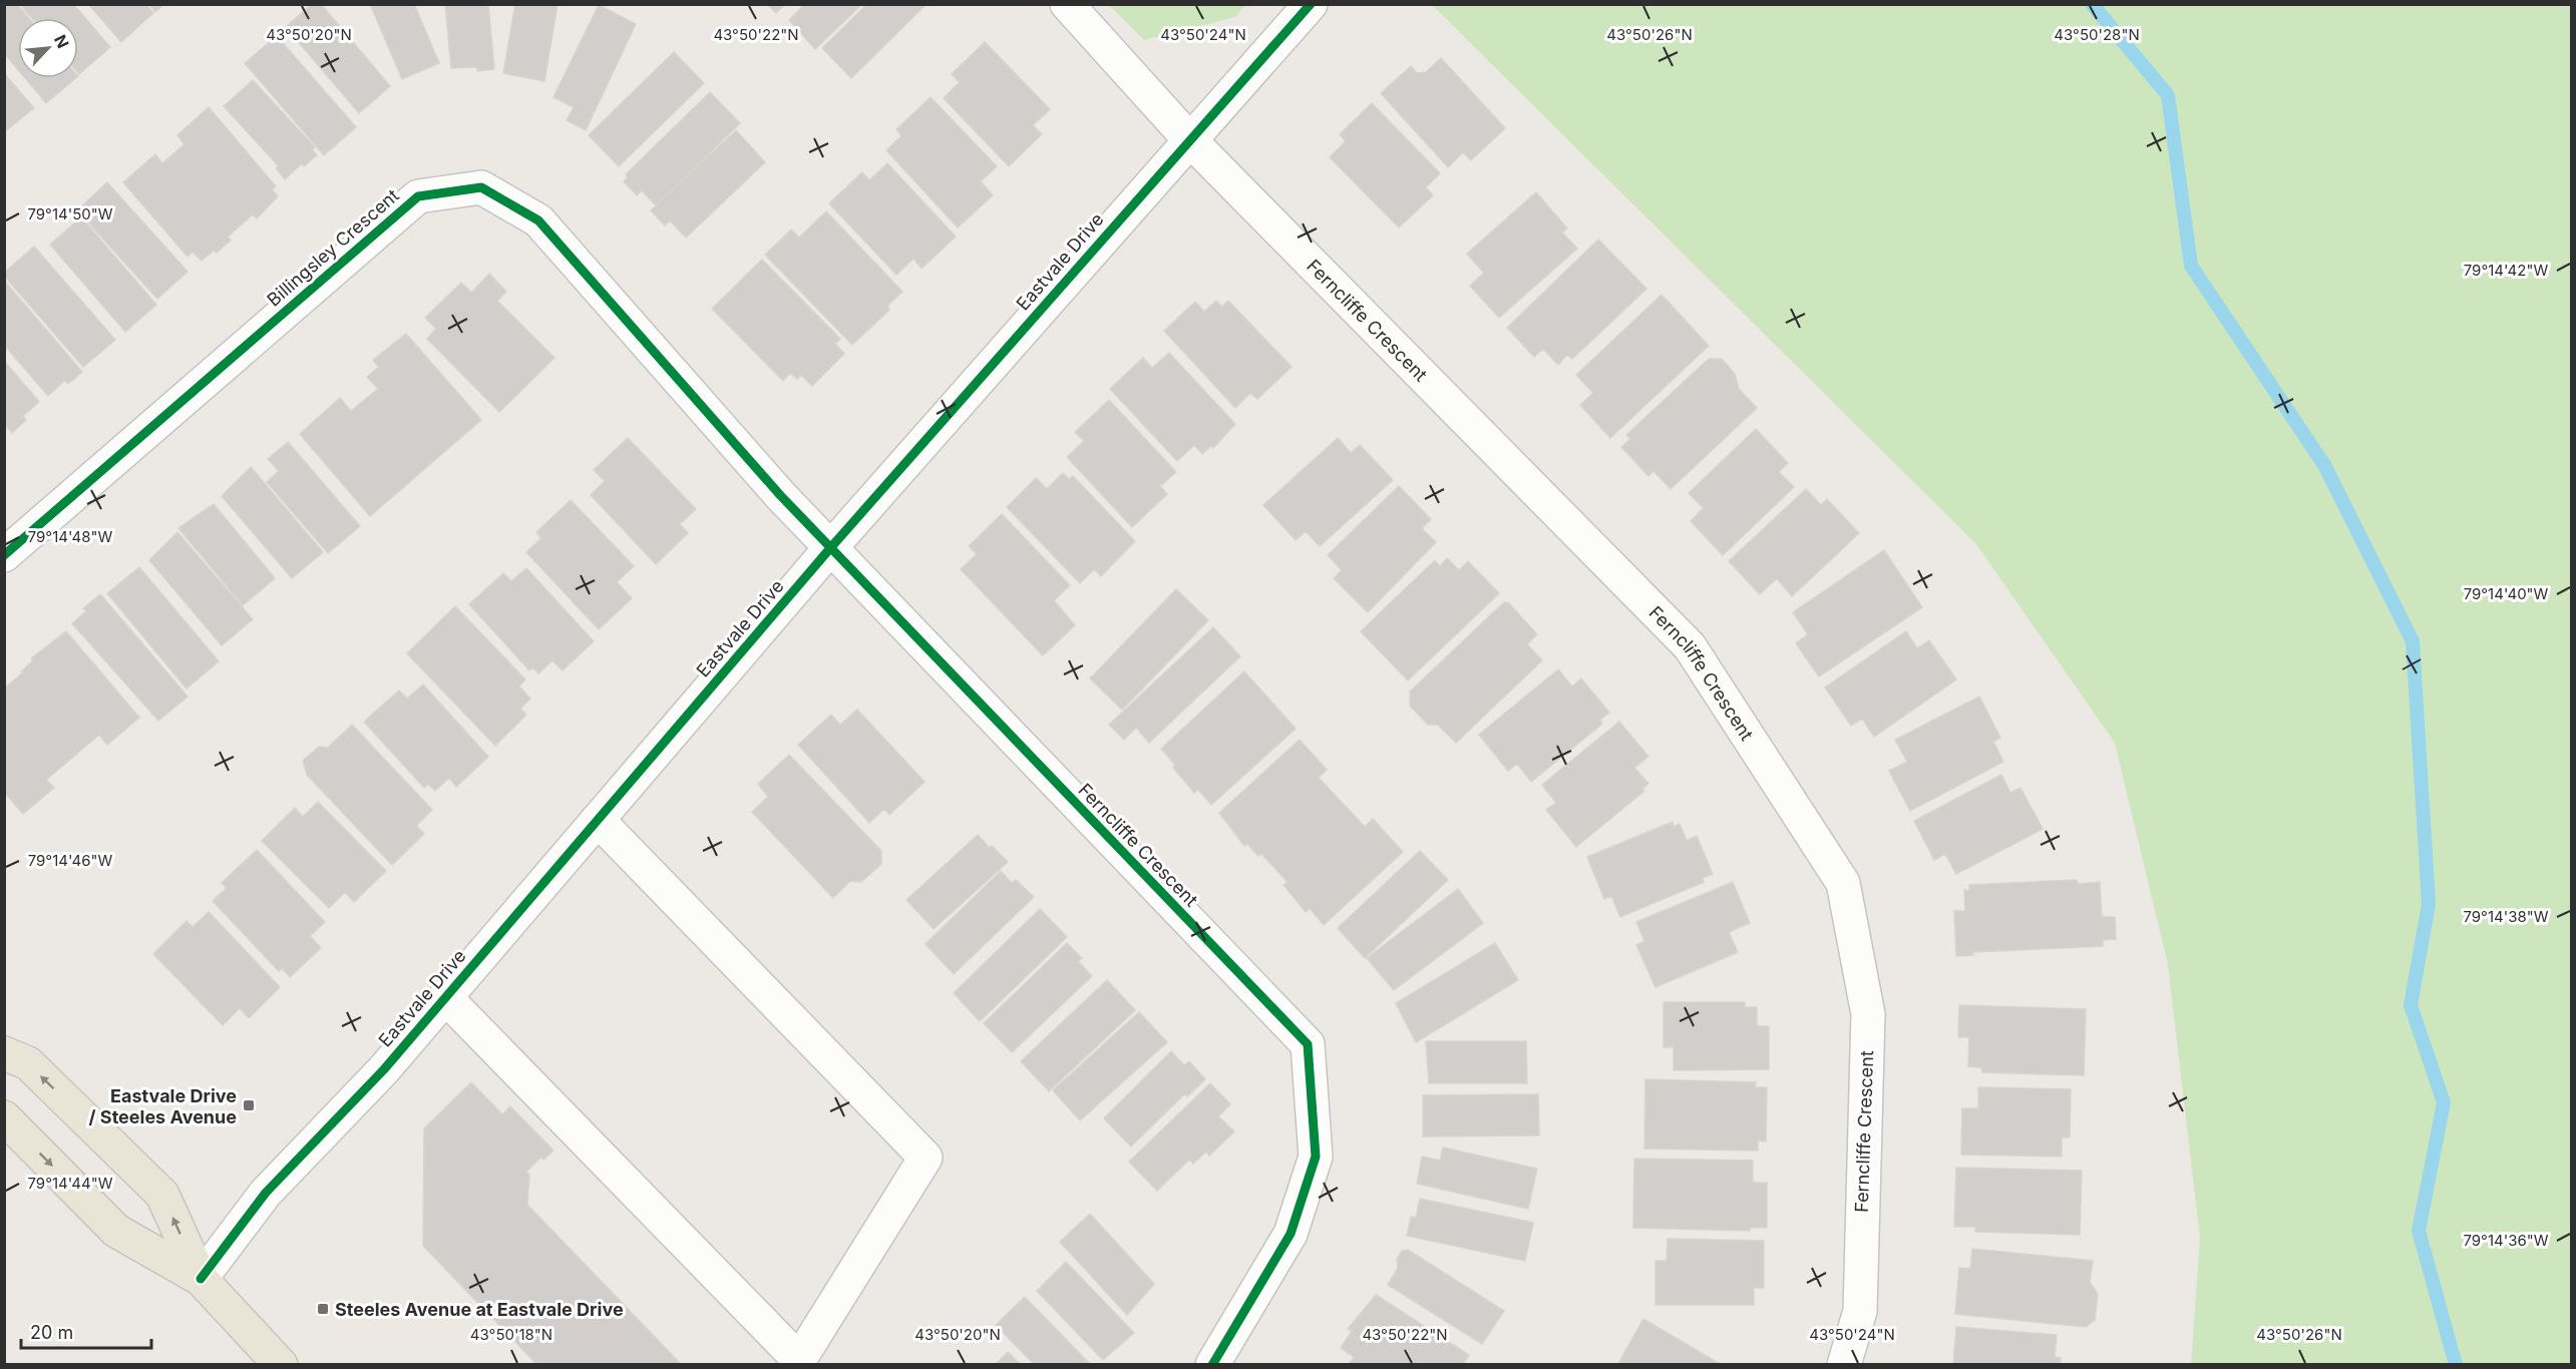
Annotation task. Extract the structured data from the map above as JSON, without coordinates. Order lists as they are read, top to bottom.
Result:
{
  "streets": {
    "street": ["Billingsley Crescent", "Eastvale Drive", "Ferncliffe Crescent"]
  },
  "crossings": [
    ["Billingsley Crescent", "Eastvale Drive"],
    ["Billingsley Crescent", "Ferncliffe Crescent"],
    ["Eastvale Drive", "Ferncliffe Crescent"]
  ],
  "places": {
    "transit": ["Eastvale Drive / Steeles Avenue", "Steeles Avenue at Eastvale Drive"]
  },
  "scale_bar": "20 m",
  "north": "top right",
  "coordinates": [
    "43°50'20\"N",
    "43°50'22\"N",
    "43°50'24\"N",
    "43°50'26\"N",
    "43°50'28\"N",
    "79°14'50\"W",
    "79°14'42\"W",
    "79°14'48\"W",
    "79°14'40\"W",
    "79°14'46\"W",
    "79°14'38\"W",
    "79°14'44\"W",
    "79°14'36\"W",
    "43°50'18\"N"
  ]
}
